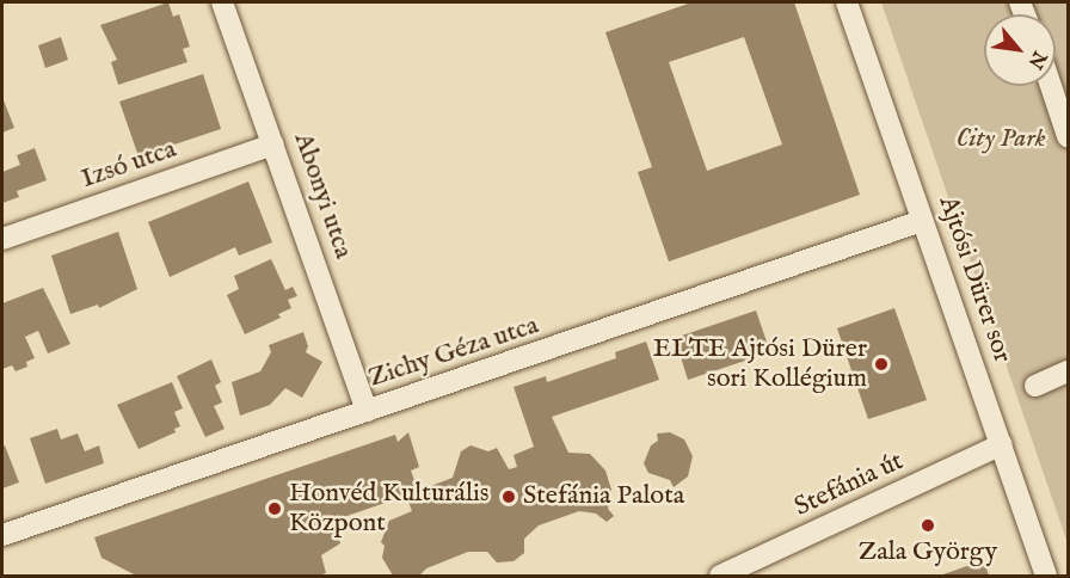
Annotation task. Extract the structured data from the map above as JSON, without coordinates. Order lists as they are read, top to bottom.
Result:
{
  "streets": {
    "street": [
      "Izsó utca",
      "Abonyi utca",
      "Ajtósi Dürer sor",
      "Zichy Géza utca",
      "Stefánia út"
    ]
  },
  "crossings": [
    ["Izsó utca", "Abonyi utca"],
    ["Abonyi utca", "Zichy Géza utca"],
    ["Ajtósi Dürer sor", "Zichy Géza utca"],
    ["Ajtósi Dürer sor", "Stefánia út"]
  ],
  "parks": ["City Park"],
  "places": [
    "ELTE Ajtósi Dürer sori Kollégium",
    "Stefánia Palota",
    "Honvéd Kulturális Központ",
    "Zala György"
  ],
  "north": "bottom right"
}
